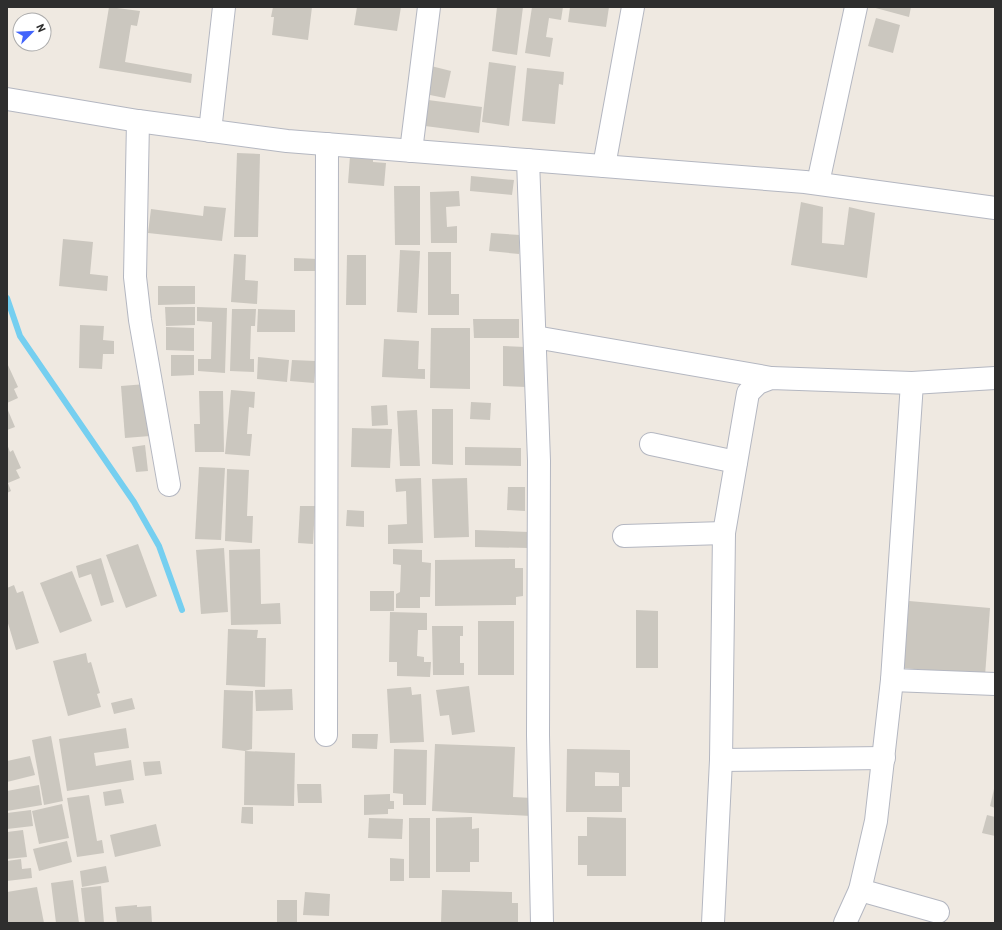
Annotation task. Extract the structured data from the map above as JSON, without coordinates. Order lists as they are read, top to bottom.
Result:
{
  "north": "top right"
}
